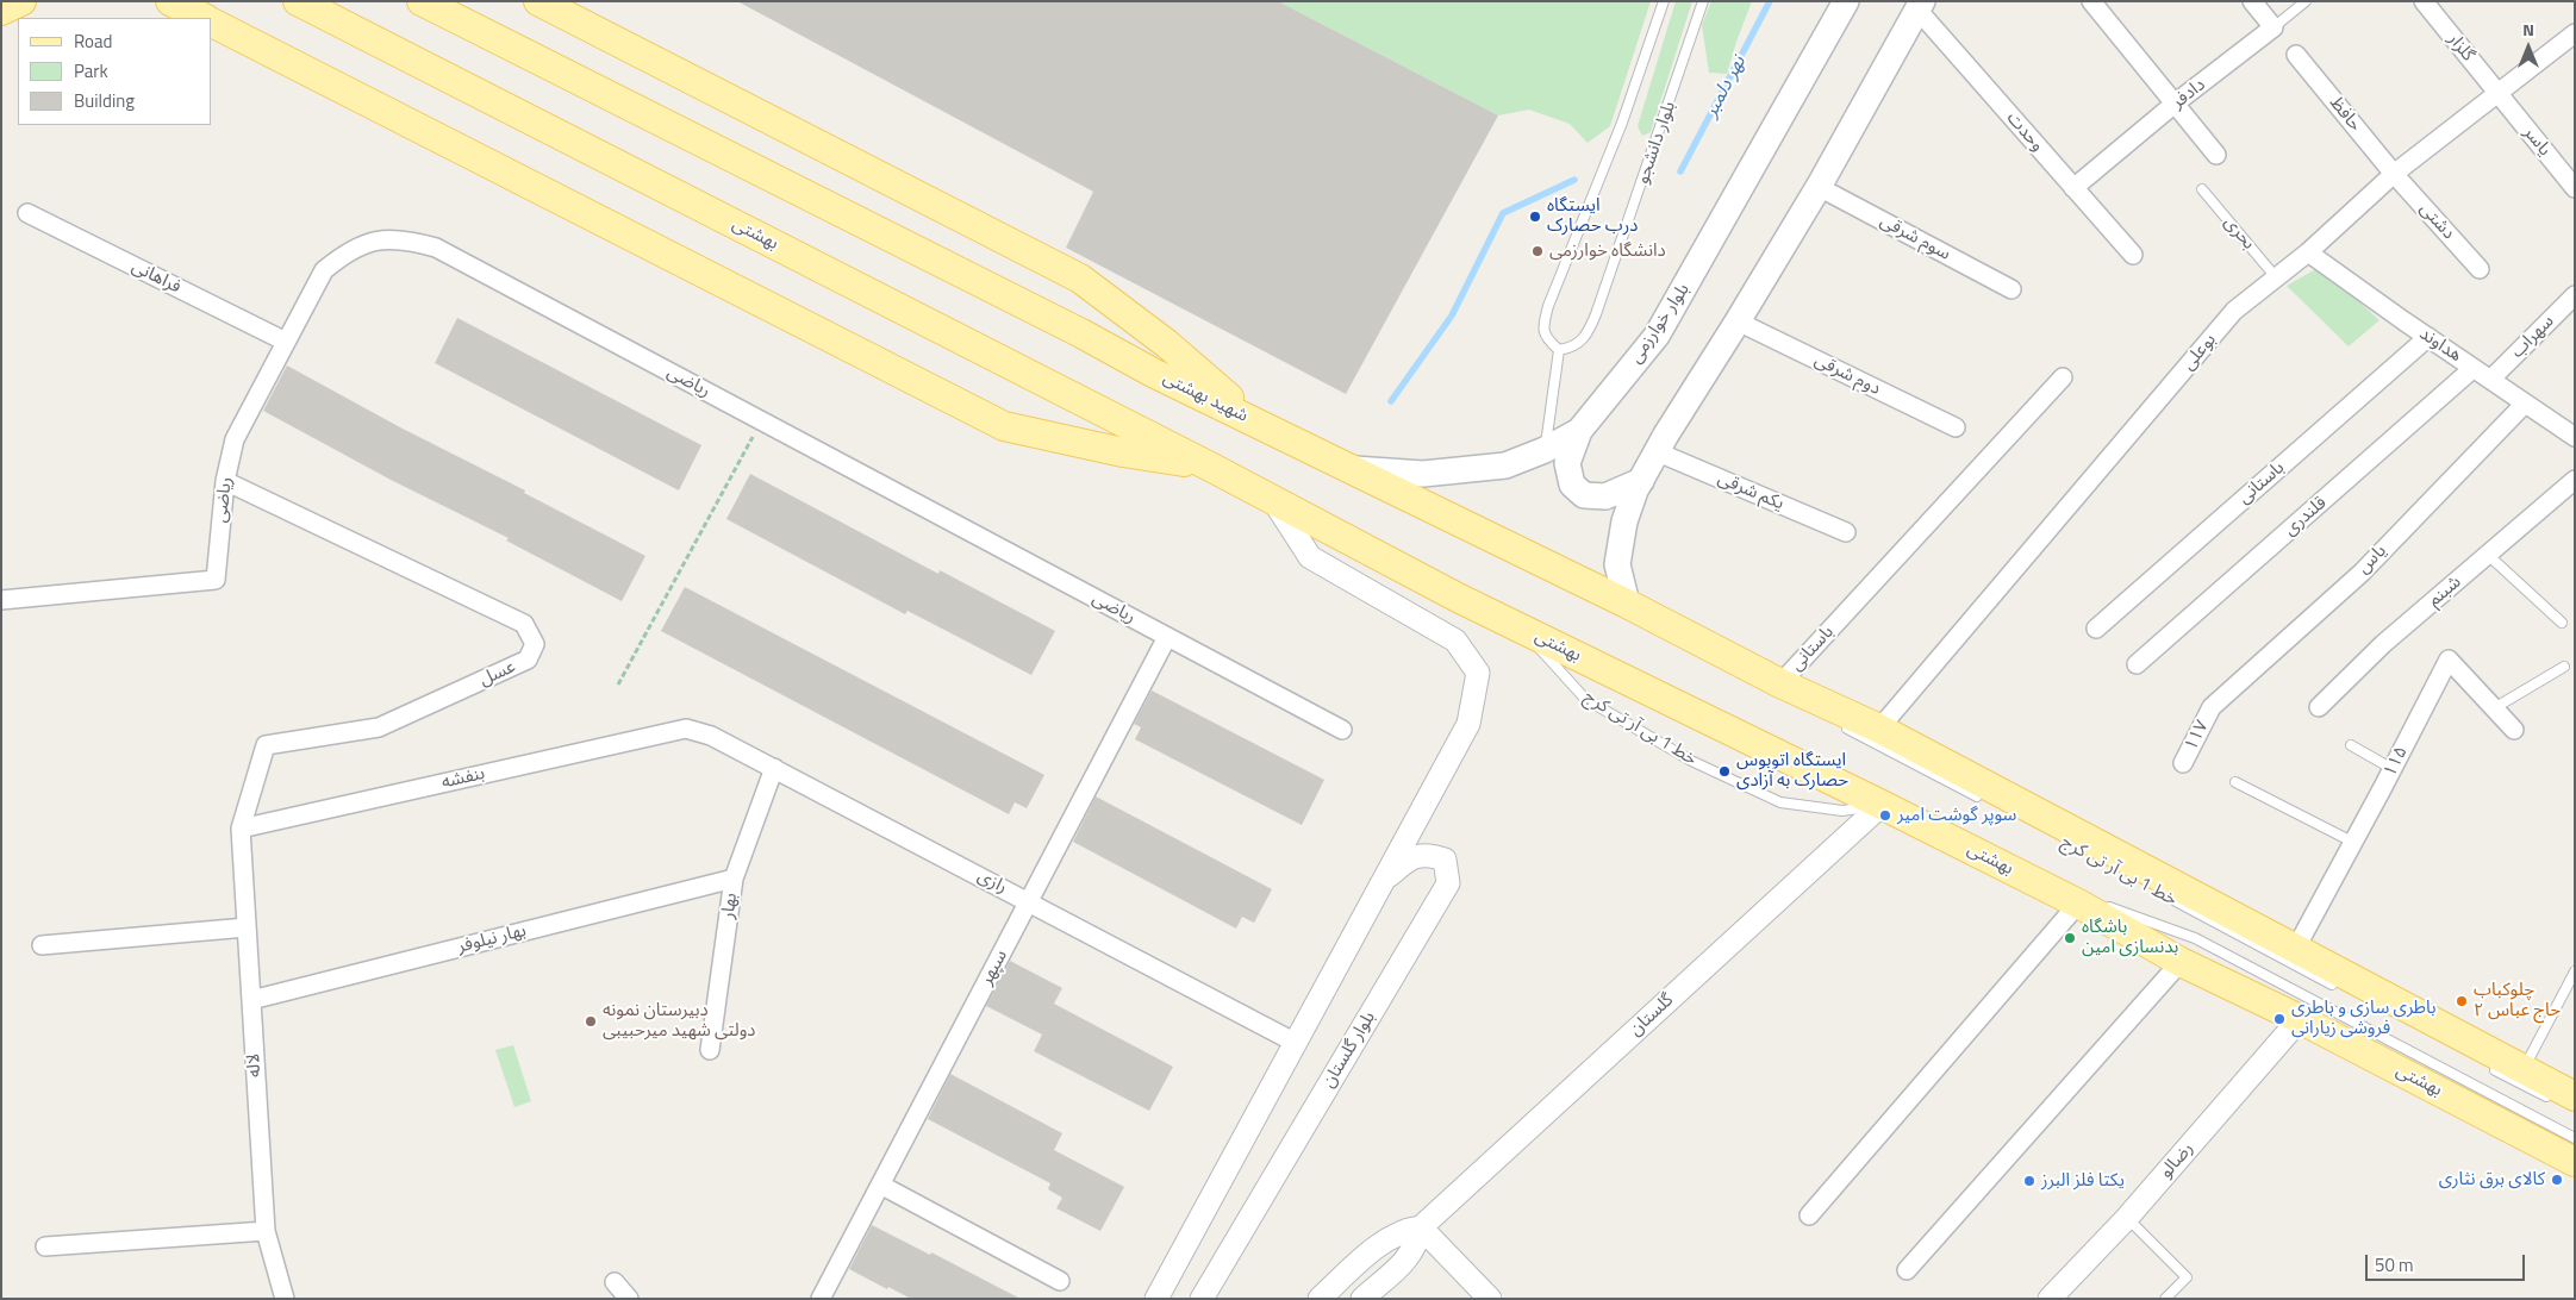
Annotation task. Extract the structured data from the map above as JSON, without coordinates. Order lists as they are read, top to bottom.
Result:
{
  "streets": {
    "main road": [
      "بهشتى",
      "بلوار خوارزمی",
      "شهید بهشتی",
      "بهشتی"
    ],
    "street": [
      "گلزار",
      "دادفر",
      "حافظ",
      "وحدت",
      "یاسر",
      "دشتی",
      "سوم شرقی",
      "فراهانی",
      "سهراب",
      "هداوند",
      "بوعلی",
      "دوم شرقی",
      "ریاضی",
      "باستانی",
      "یکم شرقی",
      "قلندری",
      "یاس",
      "شبنم",
      "عسل",
      "۱۱۷",
      "۱۱۵",
      "بنفشه",
      "رازی",
      "بهار",
      "بهار نیلوفر",
      "سپهر",
      "گلستان",
      "بلوار گلستان",
      "لاله",
      "رضالو"
    ],
    "lane": ["بلوار دانشجو", "بحری", "خط 1 بی آر تی کرج"]
  },
  "crossings": [
    ["گلزار", "یاسر"],
    ["گلزار", "بوعلی"],
    ["دادفر", "وحدت"],
    ["حافظ", "دشتی"],
    ["حافظ", "بوعلی"],
    ["یاسر", "بوعلی"],
    ["دشتی", "بوعلی"],
    ["بحری", "بوعلی"],
    ["بهشتى", "بهشتی"],
    ["فراهانی", "ریاضی"],
    ["سهراب", "هداوند"],
    ["هداوند", "بوعلی"],
    ["هداوند", "باستانی"],
    ["هداوند", "قلندری"],
    ["هداوند", "یاس"],
    ["ریاضی", "عسل"],
    ["ریاضی", "سپهر"],
    ["یاس", "۱۱۷"],
    ["بهشتی", "خط 1 بی آر تی کرج"],
    ["بهشتی", "گلستان"],
    ["بهشتی", "بلوار گلستان"],
    ["بهشتی", "رضالو"],
    ["عسل", "بنفشه"],
    ["عسل", "لاله"],
    ["خط 1 بی آر تی کرج", "گلستان"],
    ["بنفشه", "رازی"],
    ["بنفشه", "لاله"],
    ["رازی", "بهار"],
    ["رازی", "سپهر"],
    ["رازی", "بلوار گلستان"],
    ["بهار", "بهار نیلوفر"],
    ["بهار نیلوفر", "لاله"]
  ],
  "water": ["نهر دلمبر"],
  "places": [
    "ایستگاه درب حصارک",
    "دانشگاه خوارزمی",
    "ایستگاه اتوبوس حصارک به آزادی",
    "سوپر گوشت امیر",
    "باشگاه بدنسازی امین",
    "چلوکباب حاج عباس ۲",
    "باطری سازی و باطری فروشی زیارانی",
    "دبیرستان نمونه دولتی شهید میرحبیبی",
    "کالای برق نثاری",
    "یکتا فلز البرز"
  ],
  "legend": ["Road", "Park", "Building"],
  "scale_bar": "50 m",
  "north": "top"
}
